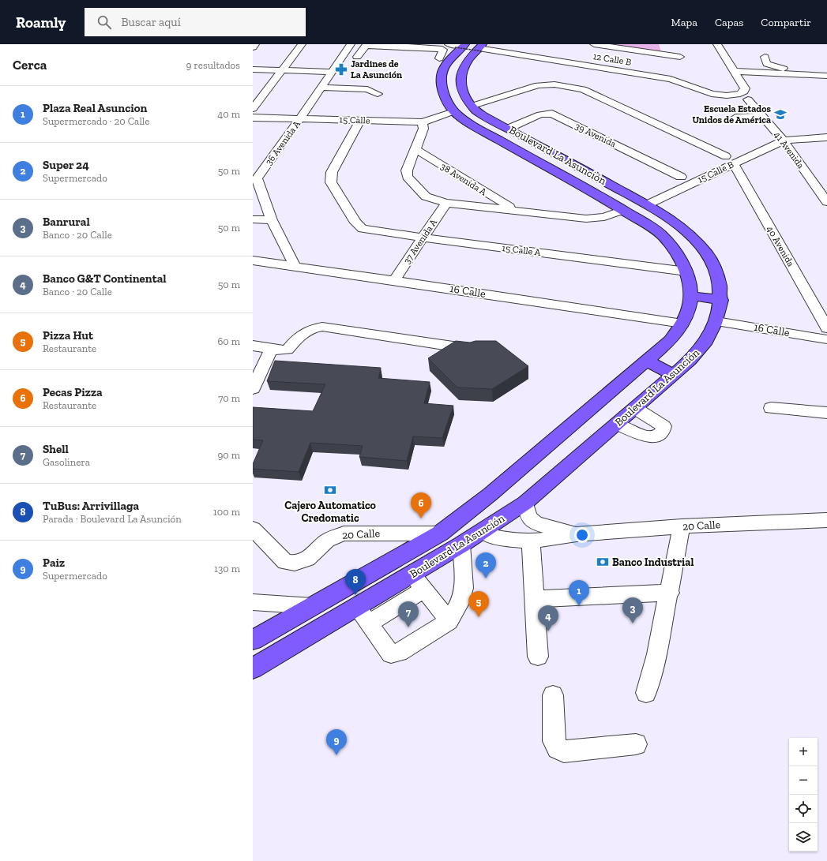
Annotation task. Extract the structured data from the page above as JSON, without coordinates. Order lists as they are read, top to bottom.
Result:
{
  "streets": {
    "main road": ["Boulevard La Asunción"],
    "street": [
      "12 Calle B",
      "15 Calle",
      "39 Avenida",
      "36 Avenida A",
      "41 Avenida",
      "15 Calle B",
      "38 Avenida A",
      "37 Avenida A",
      "40 Avenida",
      "15 Calle A",
      "16 Calle",
      "20 Calle"
    ]
  },
  "crossings": [
    ["12 Calle B", "41 Avenida"],
    ["12 Calle B", "Boulevard La Asunción"],
    ["15 Calle", "36 Avenida A"],
    ["15 Calle", "Boulevard La Asunción"],
    ["15 Calle", "15 Calle B"],
    ["15 Calle", "40 Avenida"],
    ["15 Calle", "15 Calle A"],
    ["39 Avenida", "Boulevard La Asunción"],
    ["36 Avenida A", "16 Calle"],
    ["41 Avenida", "15 Calle B"],
    ["Boulevard La Asunción", "15 Calle B"],
    ["Boulevard La Asunción", "15 Calle A"],
    ["Boulevard La Asunción", "16 Calle"],
    ["Boulevard La Asunción", "20 Calle"],
    ["15 Calle B", "40 Avenida"],
    ["37 Avenida A", "15 Calle A"],
    ["37 Avenida A", "16 Calle"]
  ],
  "places": {
    "pharmacy": ["Jardines de La Asunción"],
    "school or university": ["Escuela Estados Unidos de América"],
    "bank": ["Cajero Automatico Credomatic", "Banco Industrial"]
  },
  "page": {
    "header": "Roamly",
    "search": "Buscar aquí",
    "nav": ["Mapa", "Capas", "Compartir"],
    "heading": ["Cerca", "9 resultados"],
    "list": [
      {
        "mark": "1",
        "name": "Plaza Real Asuncion",
        "note": "Supermercado · 20 Calle",
        "value": "40 m"
      },
      {
        "mark": "2",
        "name": "Super 24",
        "note": "Supermercado",
        "value": "50 m"
      },
      {
        "mark": "3",
        "name": "Banrural",
        "note": "Banco · 20 Calle",
        "value": "50 m"
      },
      {
        "mark": "4",
        "name": "Banco G&T Continental",
        "note": "Banco · 20 Calle",
        "value": "50 m"
      },
      {
        "mark": "5",
        "name": "Pizza Hut",
        "note": "Restaurante",
        "value": "60 m"
      },
      {
        "mark": "6",
        "name": "Pecas Pizza",
        "note": "Restaurante",
        "value": "70 m"
      },
      {
        "mark": "7",
        "name": "Shell",
        "note": "Gasolinera",
        "value": "90 m"
      },
      {
        "mark": "8",
        "name": "TuBus: Arrivillaga",
        "note": "Parada · Boulevard La Asunción",
        "value": "100 m"
      },
      {
        "mark": "9",
        "name": "Paiz",
        "note": "Supermercado",
        "value": "130 m"
      }
    ],
    "pins": [
      "6",
      "2",
      "8",
      "1",
      "5",
      "3",
      "7",
      "4",
      "9"
    ],
    "map_buttons": ["+", "−"]
  }
}
